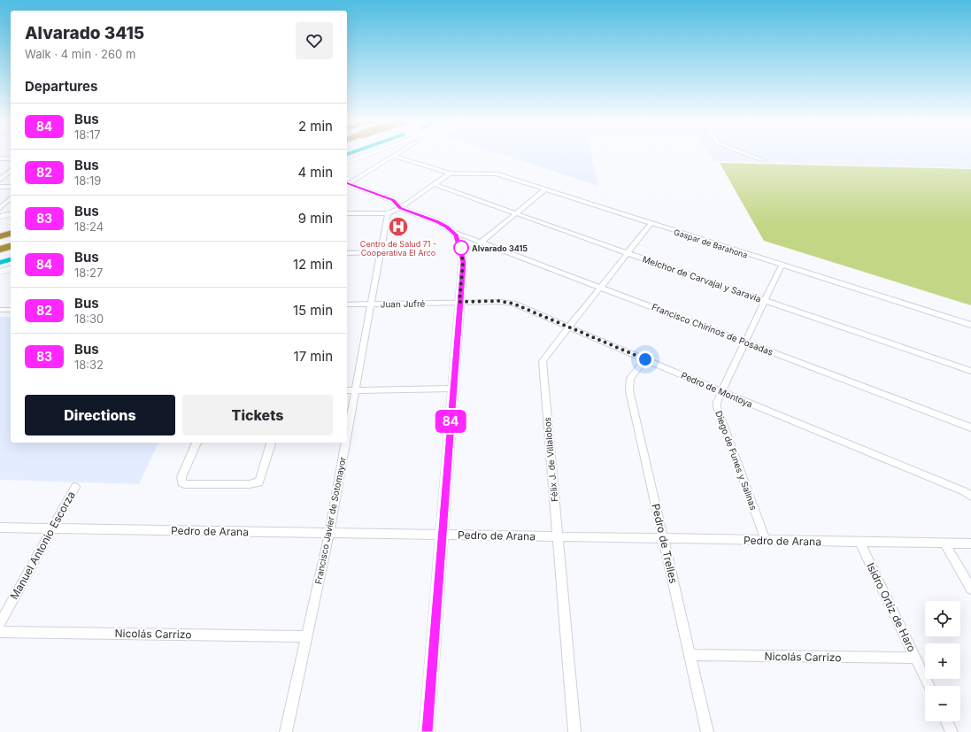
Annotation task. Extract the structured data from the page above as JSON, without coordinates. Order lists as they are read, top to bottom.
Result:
{
  "streets": {
    "street": [
      "Gaspar de Barahona",
      "Melchor de Carvajal y Saravia",
      "Juan Jufré",
      "Francisco Chirinos de Posadas",
      "Pedro de Montoya",
      "Félix J. de Villalobos",
      "Diego de Funes y Salinas",
      "Francisco Javier de Sotomayor",
      "Pedro de Arana",
      "Pedro de Trelles",
      "Manuel Antonio Escorza",
      "Isidro Ortíz de Haro",
      "Nicolás Carrizo"
    ]
  },
  "crossings": [
    ["Gaspar de Barahona", "Félix J. de Villalobos"],
    ["Gaspar de Barahona", "Diego de Funes y Salinas"],
    ["Melchor de Carvajal y Saravia", "Félix J. de Villalobos"],
    ["Melchor de Carvajal y Saravia", "Diego de Funes y Salinas"],
    ["Juan Jufré", "Pedro de Montoya"],
    ["Juan Jufré", "Francisco Javier de Sotomayor"],
    ["Francisco Chirinos de Posadas", "Félix J. de Villalobos"],
    ["Francisco Chirinos de Posadas", "Diego de Funes y Salinas"],
    ["Pedro de Montoya", "Félix J. de Villalobos"],
    ["Pedro de Montoya", "Diego de Funes y Salinas"],
    ["Pedro de Montoya", "Pedro de Trelles"],
    ["Félix J. de Villalobos", "Pedro de Arana"],
    ["Diego de Funes y Salinas", "Pedro de Arana"],
    ["Francisco Javier de Sotomayor", "Pedro de Arana"],
    ["Francisco Javier de Sotomayor", "Nicolás Carrizo"],
    ["Pedro de Arana", "Pedro de Trelles"],
    ["Pedro de Arana", "Manuel Antonio Escorza"],
    ["Pedro de Arana", "Isidro Ortíz de Haro"],
    ["Pedro de Trelles", "Nicolás Carrizo"],
    ["Isidro Ortíz de Haro", "Nicolás Carrizo"]
  ],
  "places": {
    "hospital": ["Centro de Salud 71 - Cooperativa El Arco"],
    "other": ["Alvarado 3415"]
  },
  "lines": ["bus line 84"],
  "page": {
    "on_map": "84",
    "heading": [
      ["Alvarado 3415", "Walk · 4 min · 260 m"],
      "Departures"
    ],
    "list": [
      {
        "mark": "84",
        "name": "Bus",
        "note": "18:17",
        "value": "2 min"
      },
      {
        "mark": "82",
        "name": "Bus",
        "note": "18:19",
        "value": "4 min"
      },
      {
        "mark": "83",
        "name": "Bus",
        "note": "18:24",
        "value": "9 min"
      },
      {
        "mark": "84",
        "name": "Bus",
        "note": "18:27",
        "value": "12 min"
      },
      {
        "mark": "82",
        "name": "Bus",
        "note": "18:30",
        "value": "15 min"
      },
      {
        "mark": "83",
        "name": "Bus",
        "note": "18:32",
        "value": "17 min"
      }
    ],
    "buttons": ["Directions", "Tickets"],
    "map_buttons": ["+", "−"]
  }
}
